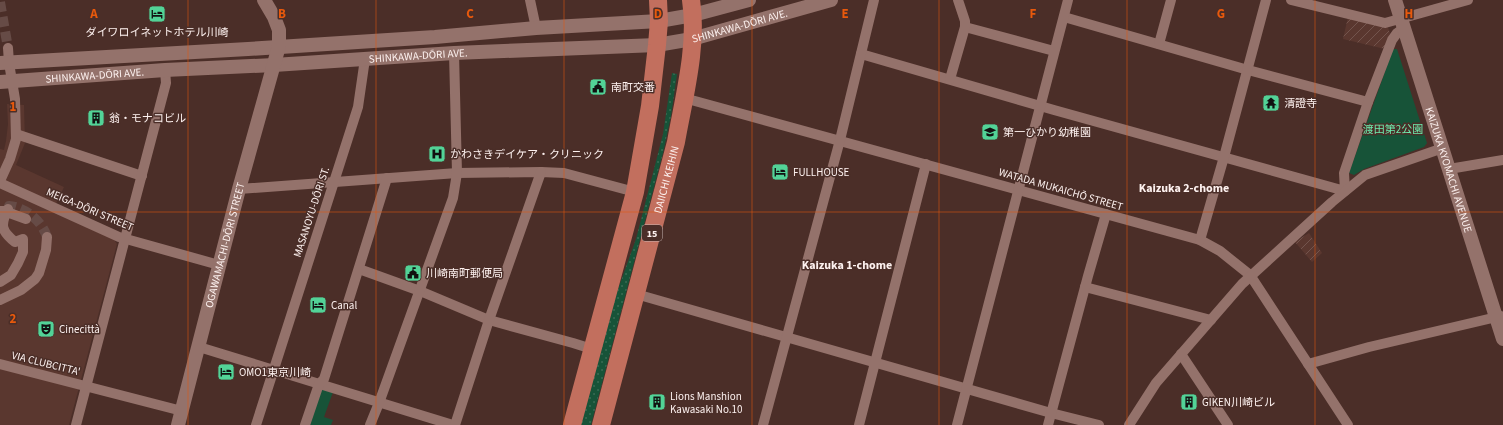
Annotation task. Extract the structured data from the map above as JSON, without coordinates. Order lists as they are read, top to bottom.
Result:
{
  "streets": {
    "highway": ["DAIICHI KEIHIN", "15"],
    "main road": ["SHINKAWA-DŌRI AVE.", "KAIZUKA KYOMACHI AVENUE", "OGAWAMACHI-DŌRI STREET"],
    "street": [
      "WATADA MUKAICHŌ STREET",
      "MEIGA-DŌRI STREET",
      "MASANOYU-DŌRI ST.",
      "VIA CLUBCITTA'"
    ]
  },
  "crossings": [
    ["SHINKAWA-DŌRI AVE.", "DAIICHI KEIHIN"],
    ["SHINKAWA-DŌRI AVE.", "MASANOYU-DŌRI ST."],
    ["SHINKAWA-DŌRI AVE.", "15"],
    ["SHINKAWA-DŌRI AVE.", "OGAWAMACHI-DŌRI STREET"],
    ["DAIICHI KEIHIN", "WATADA MUKAICHŌ STREET"],
    ["MEIGA-DŌRI STREET", "OGAWAMACHI-DŌRI STREET"],
    ["OGAWAMACHI-DŌRI STREET", "VIA CLUBCITTA'"]
  ],
  "districts": ["Kaizuka 2-chome", "Kaizuka 1-chome"],
  "parks": ["渡田第2公園"],
  "places": {
    "hotel": [
      "ダイワロイネットホテル川崎",
      "FULLHOUSE",
      "Canal",
      "OMO1東京川崎"
    ],
    "public building": ["南町交番", "川崎南町郵便局"],
    "temple": ["清證寺"],
    "building": ["翁・モナコビル", "Lions Manshion Kawasaki No.10", "GIKEN川崎ビル"],
    "school or university": ["第一ひかり幼稚園"],
    "hospital": ["かわさきデイケア・クリニック"],
    "theatre": ["Cinecittà"]
  },
  "grid": {
    "columns": [
      "A",
      "B",
      "C",
      "D",
      "E",
      "F",
      "G",
      "H"
    ],
    "rows": ["1", "2"]
  }
}
